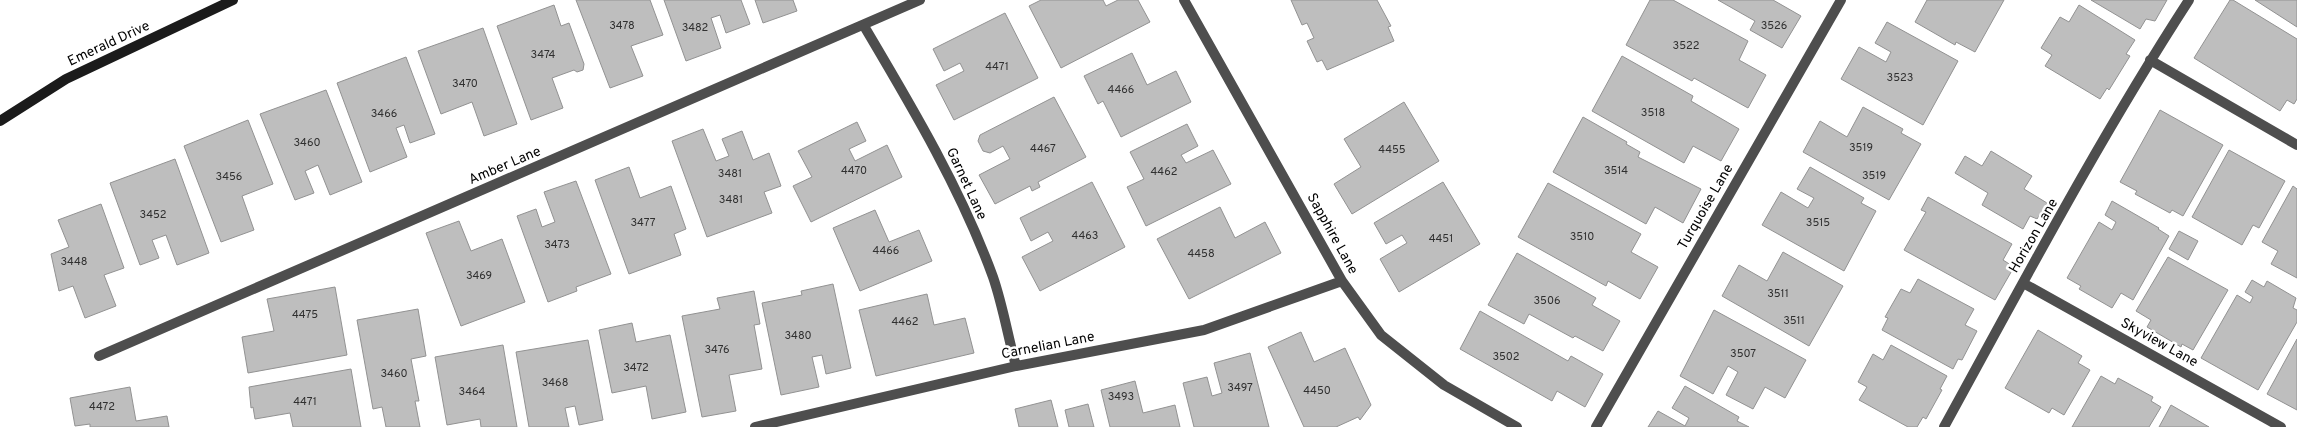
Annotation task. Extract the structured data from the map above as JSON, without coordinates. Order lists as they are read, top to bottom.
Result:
{
  "streets": {
    "main road": ["Emerald Drive"],
    "street": [
      "Amber Lane",
      "Garnet Lane",
      "Turquoise Lane",
      "Sapphire Lane",
      "Horizon Lane",
      "Skyview Lane",
      "Carnelian Lane"
    ]
  },
  "crossings": [
    ["Amber Lane", "Garnet Lane"],
    ["Garnet Lane", "Carnelian Lane"],
    ["Sapphire Lane", "Carnelian Lane"],
    ["Horizon Lane", "Skyview Lane"]
  ],
  "house_numbers": [
    "3478",
    "3526",
    "3482",
    "3522",
    "3474",
    "4471",
    "3523",
    "3470",
    "4466",
    "3518",
    "3466",
    "3460",
    "3519",
    "4467",
    "4455",
    "4470",
    "3514",
    "4462",
    "3481",
    "3519",
    "3456",
    "3481",
    "3452",
    "3477",
    "3515",
    "4463",
    "3510",
    "4451",
    "3473",
    "4466",
    "4458",
    "3448",
    "3469",
    "3511",
    "3506",
    "4475",
    "3511",
    "4462",
    "3480",
    "3476",
    "3507",
    "3502",
    "3472",
    "3460",
    "3468",
    "3497",
    "4450",
    "3464",
    "3493",
    "4471",
    "4472"
  ]
}
